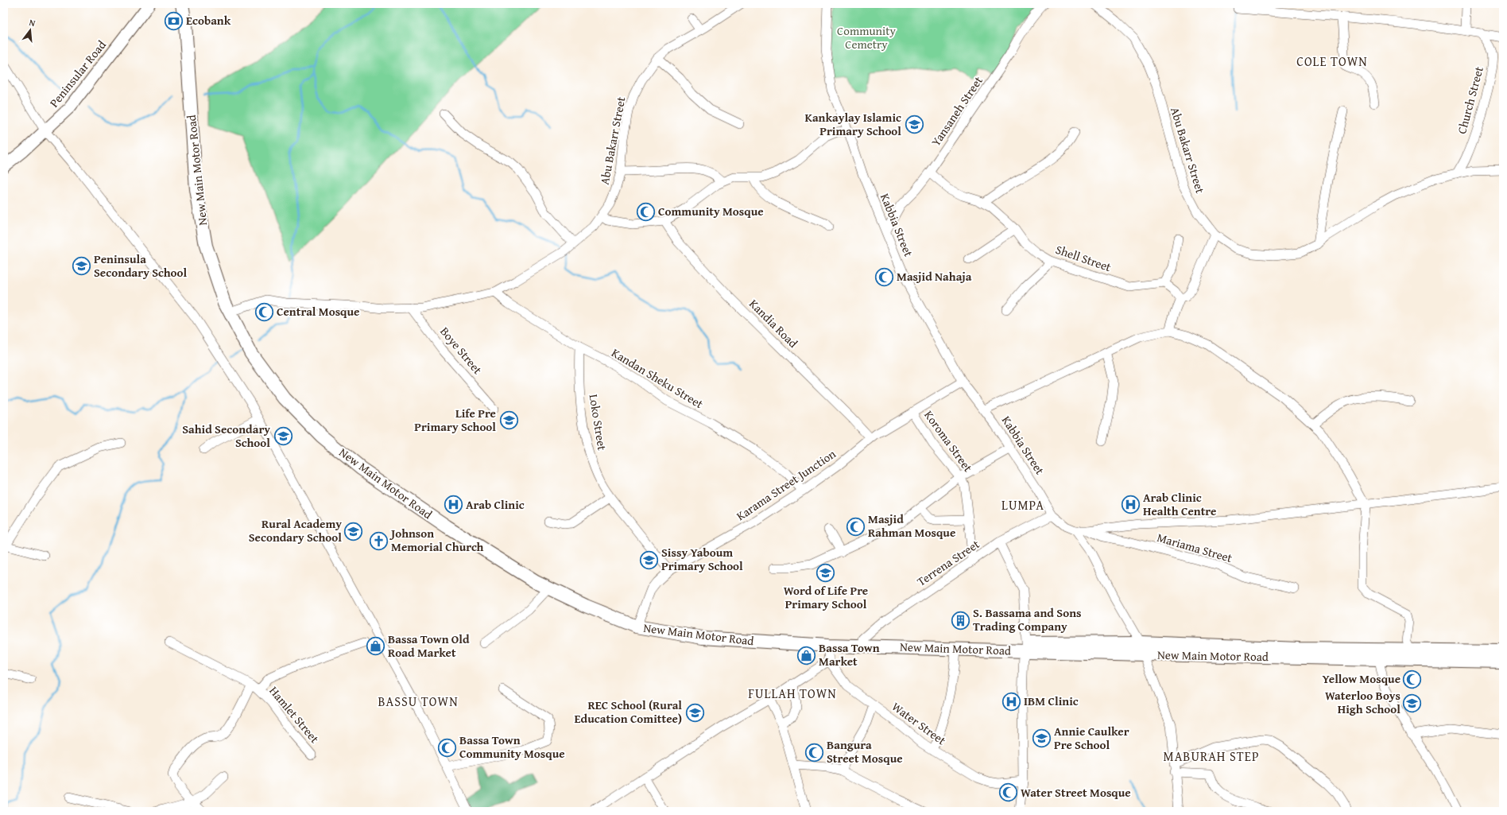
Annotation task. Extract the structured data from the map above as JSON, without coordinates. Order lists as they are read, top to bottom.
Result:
{
  "streets": {
    "highway": ["New Main Motor Road"],
    "main road": ["Peninsular Road"],
    "street": [
      "Church Street",
      "Yansaneh Street",
      "Abu Bakarr Street",
      "Kabbia Street",
      "Shell Street",
      "Kandia Road",
      "Boye Street",
      "Kandan Sheku Street",
      "Loko Street",
      "Koroma Street",
      "Karama Street Junction",
      "Mariama Street",
      "Terrena Street",
      "Hamlet Street",
      "Water Street"
    ]
  },
  "crossings": [
    ["Church Street", "Abu Bakarr Street"],
    ["Yansaneh Street", "Kabbia Street"],
    ["Yansaneh Street", "Shell Street"],
    ["Abu Bakarr Street", "New Main Motor Road"],
    ["Abu Bakarr Street", "Boye Street"],
    ["Abu Bakarr Street", "Kandan Sheku Street"],
    ["New Main Motor Road", "Karama Street Junction"],
    ["New Main Motor Road", "Terrena Street"],
    ["New Main Motor Road", "Water Street"],
    ["Kabbia Street", "Karama Street Junction"],
    ["Kabbia Street", "Terrena Street"],
    ["Kandia Road", "Karama Street Junction"],
    ["Kandan Sheku Street", "Loko Street"],
    ["Kandan Sheku Street", "Karama Street Junction"],
    ["Loko Street", "Karama Street Junction"],
    ["Koroma Street", "Karama Street Junction"],
    ["Koroma Street", "Terrena Street"]
  ],
  "districts": [
    "COLE TOWN",
    "LUMPA",
    "FULLAH TOWN",
    "BASSU TOWN",
    "MABURAH STEP"
  ],
  "parks": ["Community Cemetry"],
  "places": {
    "bank": ["Ecobank"],
    "school or university": [
      "Kankaylay Islamic Primary School",
      "Peninsula Secondary School",
      "Life Pre Primary School",
      "Sahid Secondary School",
      "Rural Academy Secondary School",
      "Sissy Yaboum Primary School",
      "Word of Life Pre Primary School",
      "Waterloo Boys High School",
      "REC School (Rural Education Comittee)",
      "Annie Caulker Pre School"
    ],
    "mosque": [
      "Community Mosque",
      "Masjid Nahaja",
      "Central Mosque",
      "Masjid Rahman Mosque",
      "Yellow Mosque",
      "Bassa Town Community Mosque",
      "Bangura Street Mosque",
      "Water Street Mosque"
    ],
    "hospital": ["Arab Clinic", "Arab Clinic Health Centre", "IBM Clinic"],
    "church": ["Johnson Memorial Church"],
    "building": ["S. Bassama and Sons Trading Company"],
    "shop": ["Bassa Town Old Road Market", "Bassa Town Market"]
  },
  "north": "top"
}
